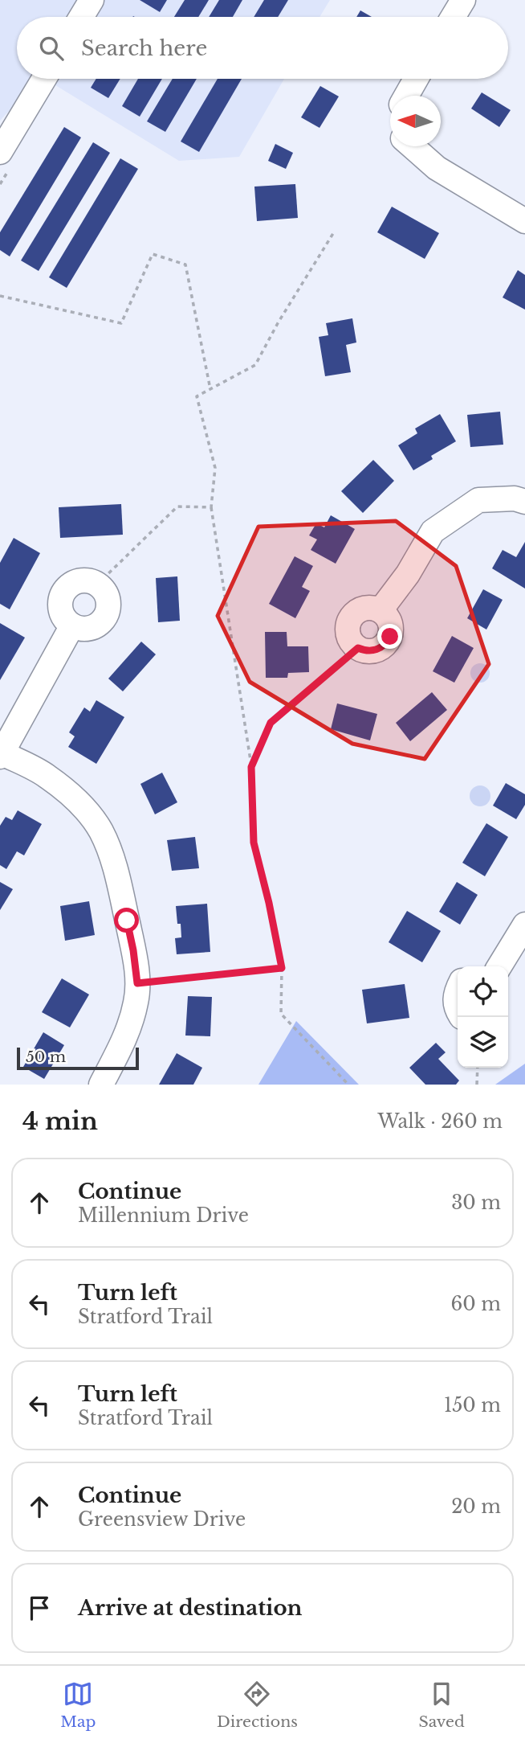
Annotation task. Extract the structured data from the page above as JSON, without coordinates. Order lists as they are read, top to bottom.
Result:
{
  "scale_bar": "50 m",
  "north": "left",
  "page": {
    "search": "Search here",
    "scale": "50 m",
    "heading": ["4 min", "Walk · 260 m"],
    "list": [
      ["Continue", "Millennium Drive", "30 m"],
      ["Turn left", "Stratford Trail", "60 m"],
      ["Turn left", "Stratford Trail", "150 m"],
      ["Continue", "Greensview Drive", "20 m"],
      "Arrive at destination"
    ],
    "nav": ["Map", "Directions", "Saved"]
  }
}
